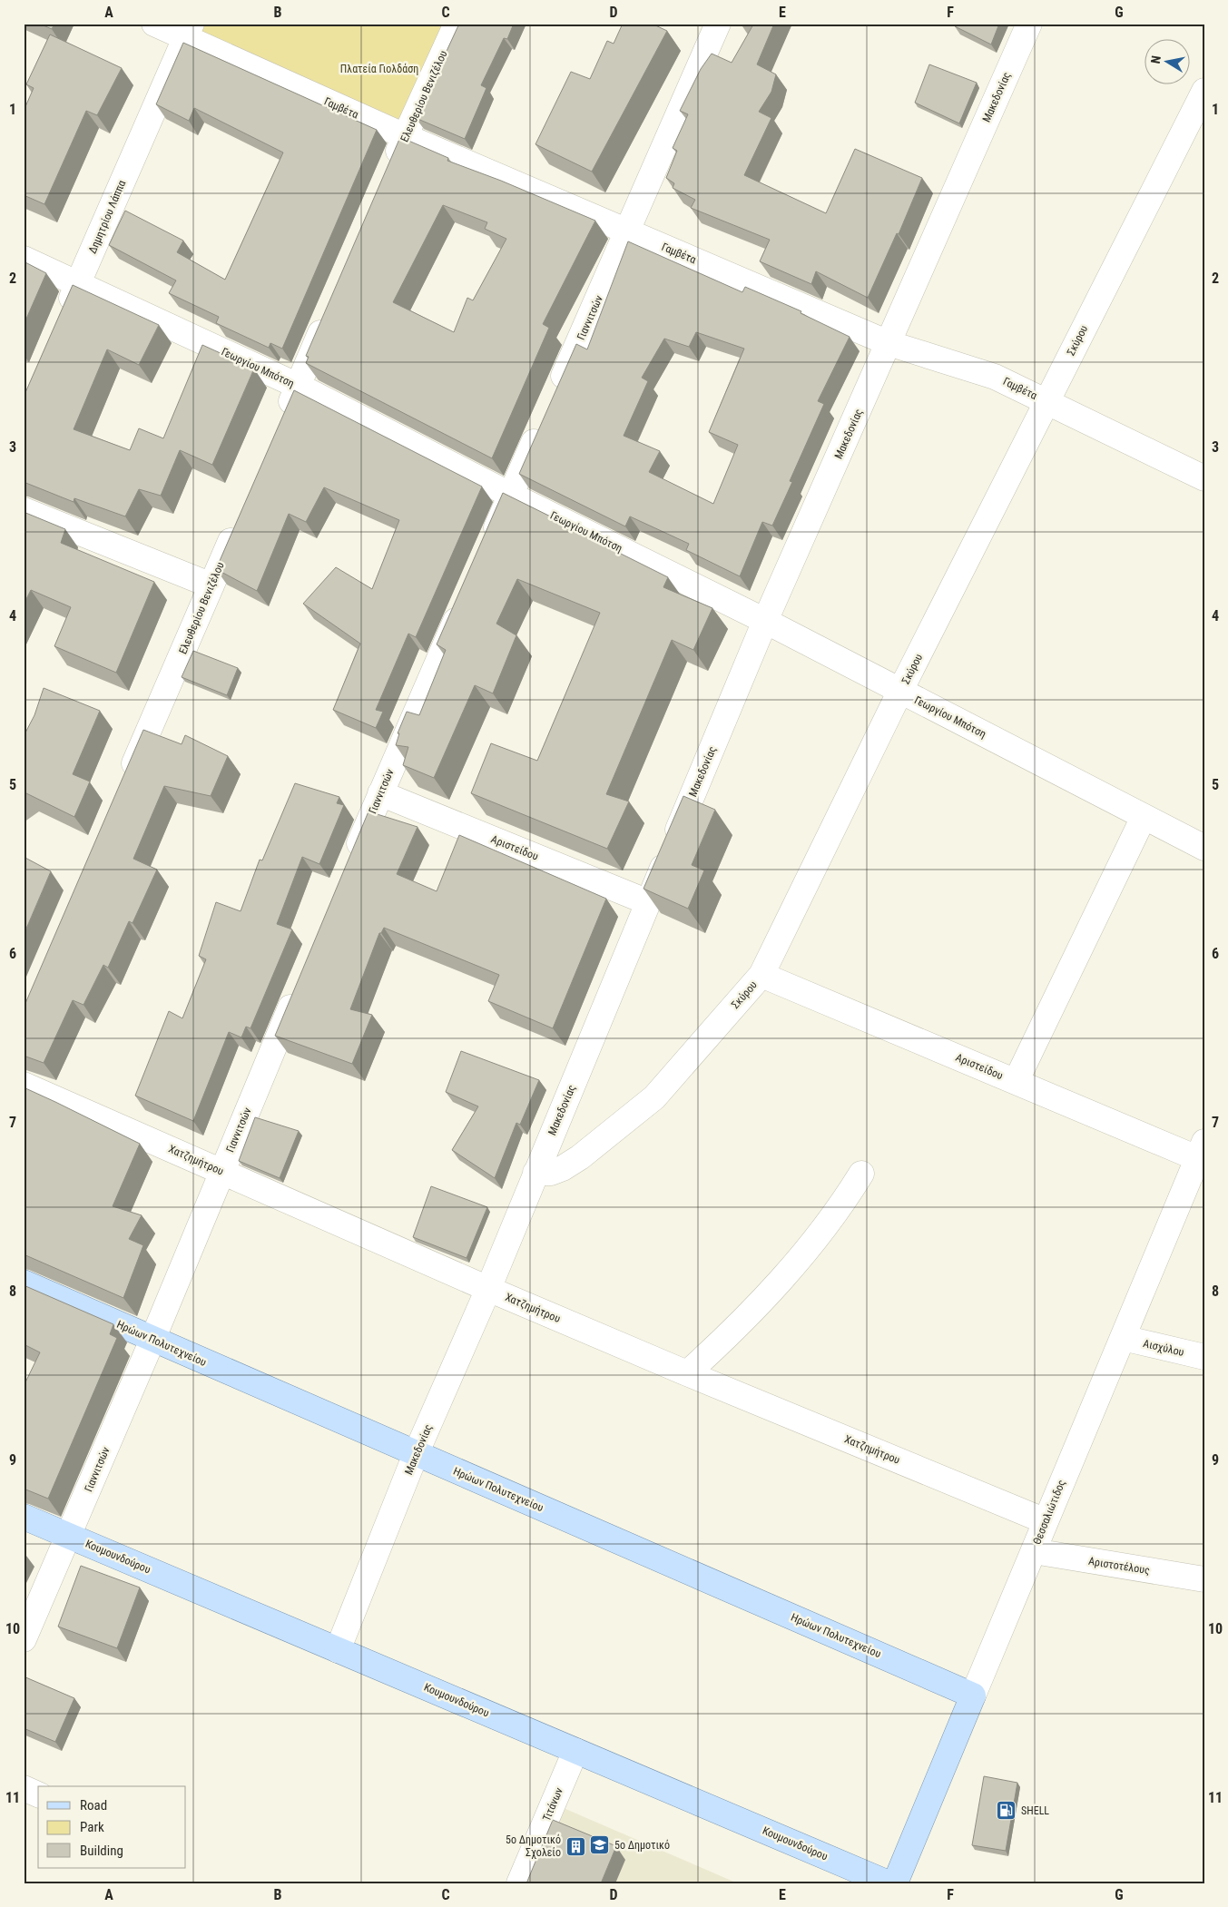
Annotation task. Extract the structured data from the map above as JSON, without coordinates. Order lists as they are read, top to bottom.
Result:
{
  "streets": {
    "main road": ["Ηρώων Πολυτεχνείου", "Θεσσαλιώτιδος", "Κουμουνδούρου"],
    "street": [
      "Ελευθερίου Βενιζέλου",
      "Μακεδονίας",
      "Γαμβέτα",
      "Δημητρίου Λάππα",
      "Γιαννιτσών",
      "Σκύρου",
      "Γεωργίου Μπότση",
      "Αριστείδου",
      "Χατζημήτρου",
      "Αισχύλου",
      "Αριστοτέλους",
      "Τιτάνων"
    ]
  },
  "crossings": [
    ["Ελευθερίου Βενιζέλου", "Γαμβέτα"],
    ["Μακεδονίας", "Γαμβέτα"],
    ["Μακεδονίας", "Σκύρου"],
    ["Μακεδονίας", "Γεωργίου Μπότση"],
    ["Μακεδονίας", "Αριστείδου"],
    ["Μακεδονίας", "Χατζημήτρου"],
    ["Μακεδονίας", "Ηρώων Πολυτεχνείου"],
    ["Μακεδονίας", "Κουμουνδούρου"],
    ["Γαμβέτα", "Δημητρίου Λάππα"],
    ["Γαμβέτα", "Γιαννιτσών"],
    ["Γαμβέτα", "Σκύρου"],
    ["Δημητρίου Λάππα", "Γεωργίου Μπότση"],
    ["Γιαννιτσών", "Αριστείδου"],
    ["Γιαννιτσών", "Χατζημήτρου"],
    ["Γιαννιτσών", "Ηρώων Πολυτεχνείου"],
    ["Γιαννιτσών", "Κουμουνδούρου"],
    ["Σκύρου", "Γεωργίου Μπότση"],
    ["Σκύρου", "Αριστείδου"],
    ["Αριστείδου", "Θεσσαλιώτιδος"],
    ["Χατζημήτρου", "Θεσσαλιώτιδος"],
    ["Ηρώων Πολυτεχνείου", "Θεσσαλιώτιδος"],
    ["Αισχύλου", "Θεσσαλιώτιδος"],
    ["Θεσσαλιώτιδος", "Αριστοτέλους"],
    ["Κουμουνδούρου", "Τιτάνων"]
  ],
  "parks": ["Πλατεία Γιολδάση"],
  "places": {
    "fuel station": ["SHELL"],
    "school or university": ["5ο Δημοτικό"],
    "building": ["5ο Δημοτικό Σχολείο"]
  },
  "legend": ["Road", "Park", "Building"],
  "north": "left",
  "grid": {
    "columns": [
      "A",
      "B",
      "C",
      "D",
      "E",
      "F",
      "G"
    ],
    "rows": [
      "1",
      "2",
      "3",
      "4",
      "5",
      "6",
      "7",
      "8",
      "9",
      "10",
      "11"
    ]
  }
}
